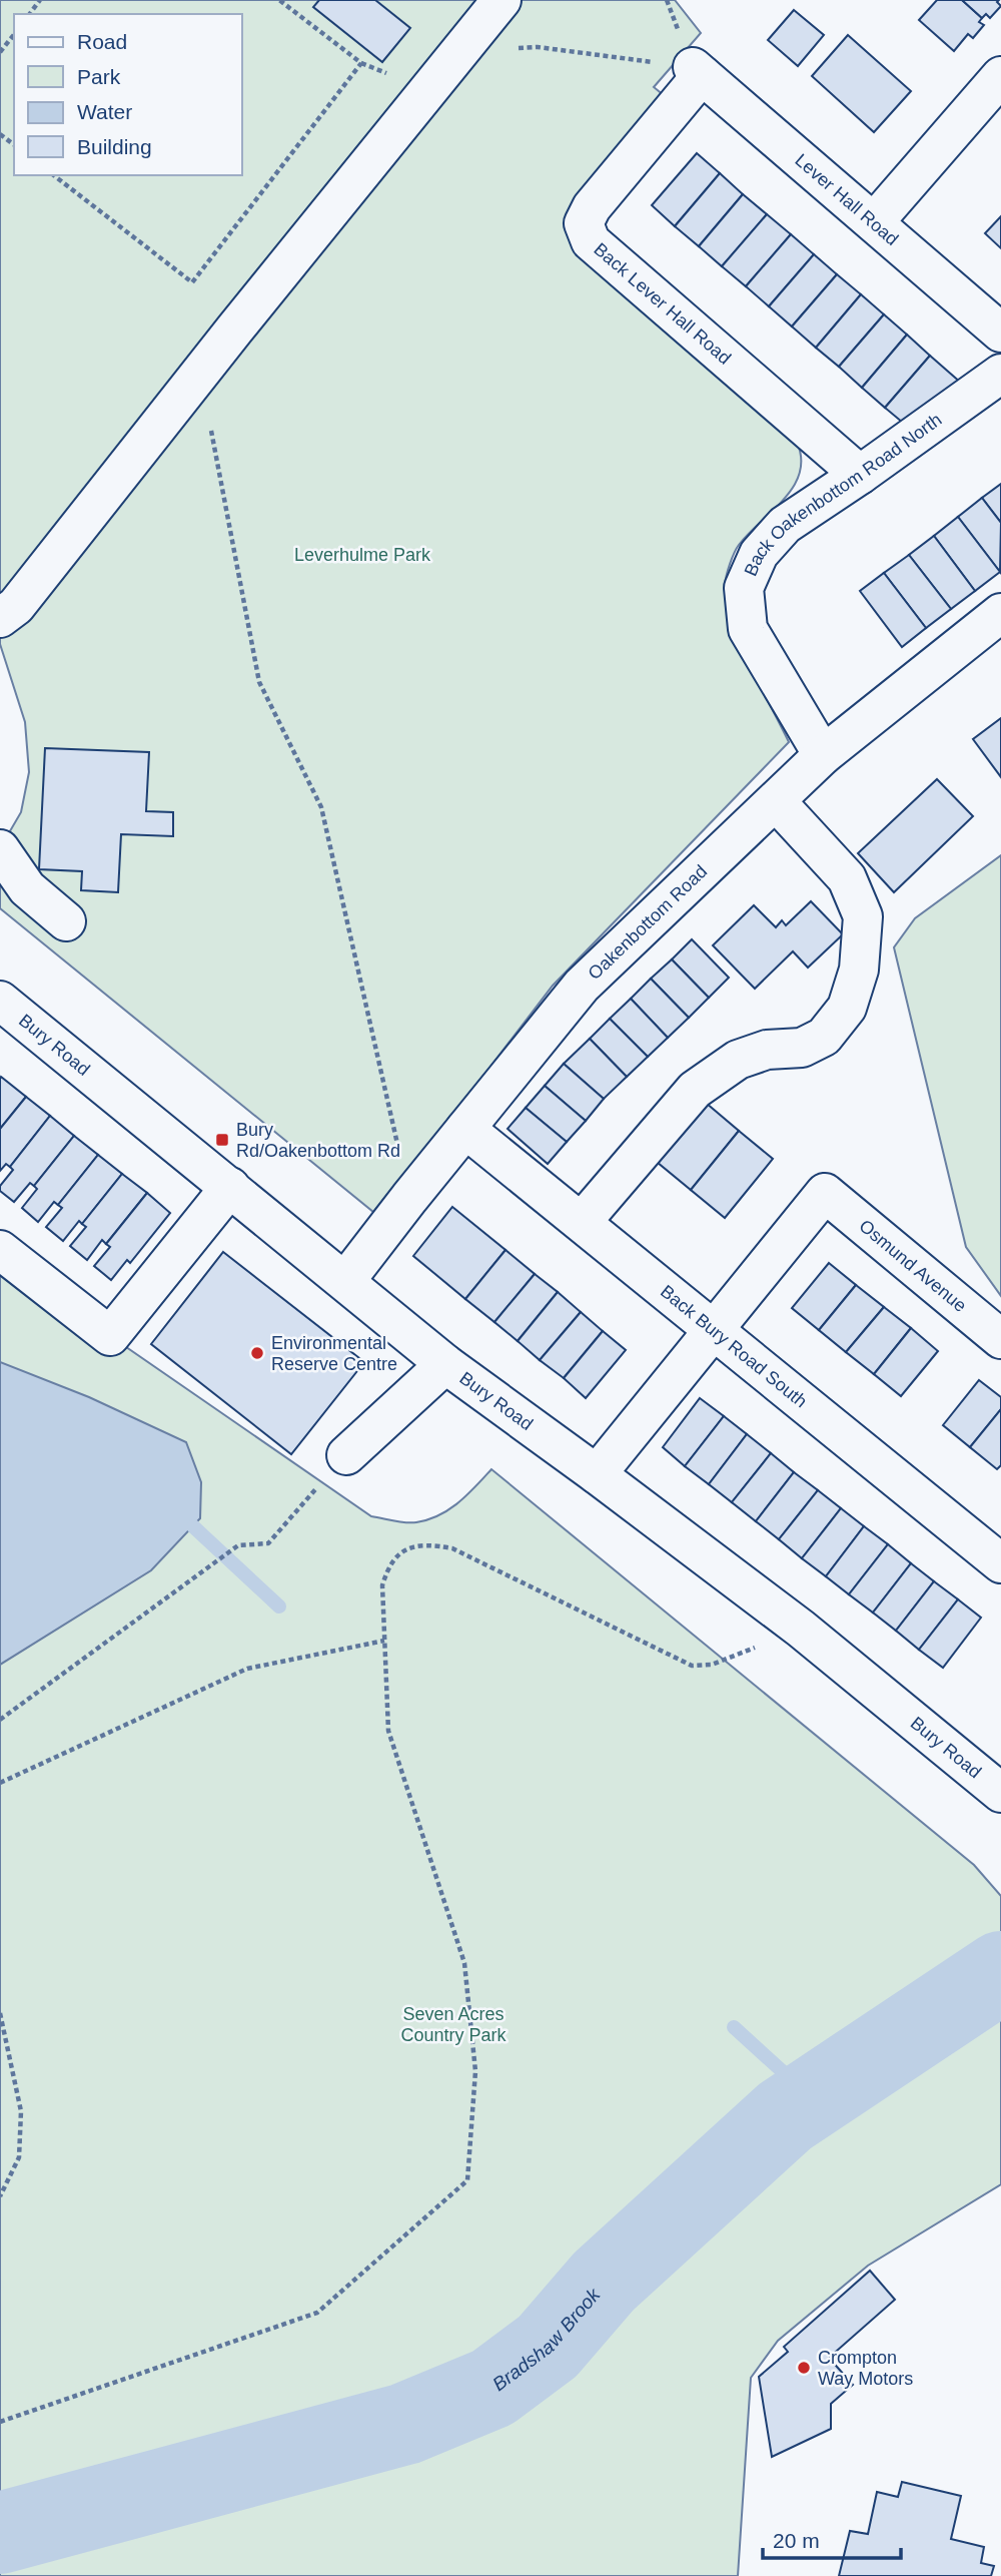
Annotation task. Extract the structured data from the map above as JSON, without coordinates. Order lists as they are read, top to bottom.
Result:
{
  "streets": {
    "main road": [
      "Lever Hall Road",
      "Back Lever Hall Road",
      "Back Oakenbottom Road North",
      "Oakenbottom Road",
      "Bury Road",
      "Osmund Avenue",
      "Back Bury Road South"
    ]
  },
  "crossings": [
    ["Lever Hall Road", "Back Lever Hall Road"],
    ["Back Lever Hall Road", "Back Oakenbottom Road North"],
    ["Back Oakenbottom Road North", "Oakenbottom Road"],
    ["Oakenbottom Road", "Bury Road"],
    ["Oakenbottom Road", "Back Bury Road South"],
    ["Osmund Avenue", "Back Bury Road South"]
  ],
  "water": ["Bradshaw Brook"],
  "parks": ["Leverhulme Park", "Seven Acres Country Park"],
  "places": {
    "transit": ["Bury Rd/Oakenbottom Rd"],
    "other": ["Environmental Reserve Centre", "Crompton Way Motors"]
  },
  "legend": [
    "Road",
    "Park",
    "Water",
    "Building"
  ],
  "scale_bar": "20 m"
}
